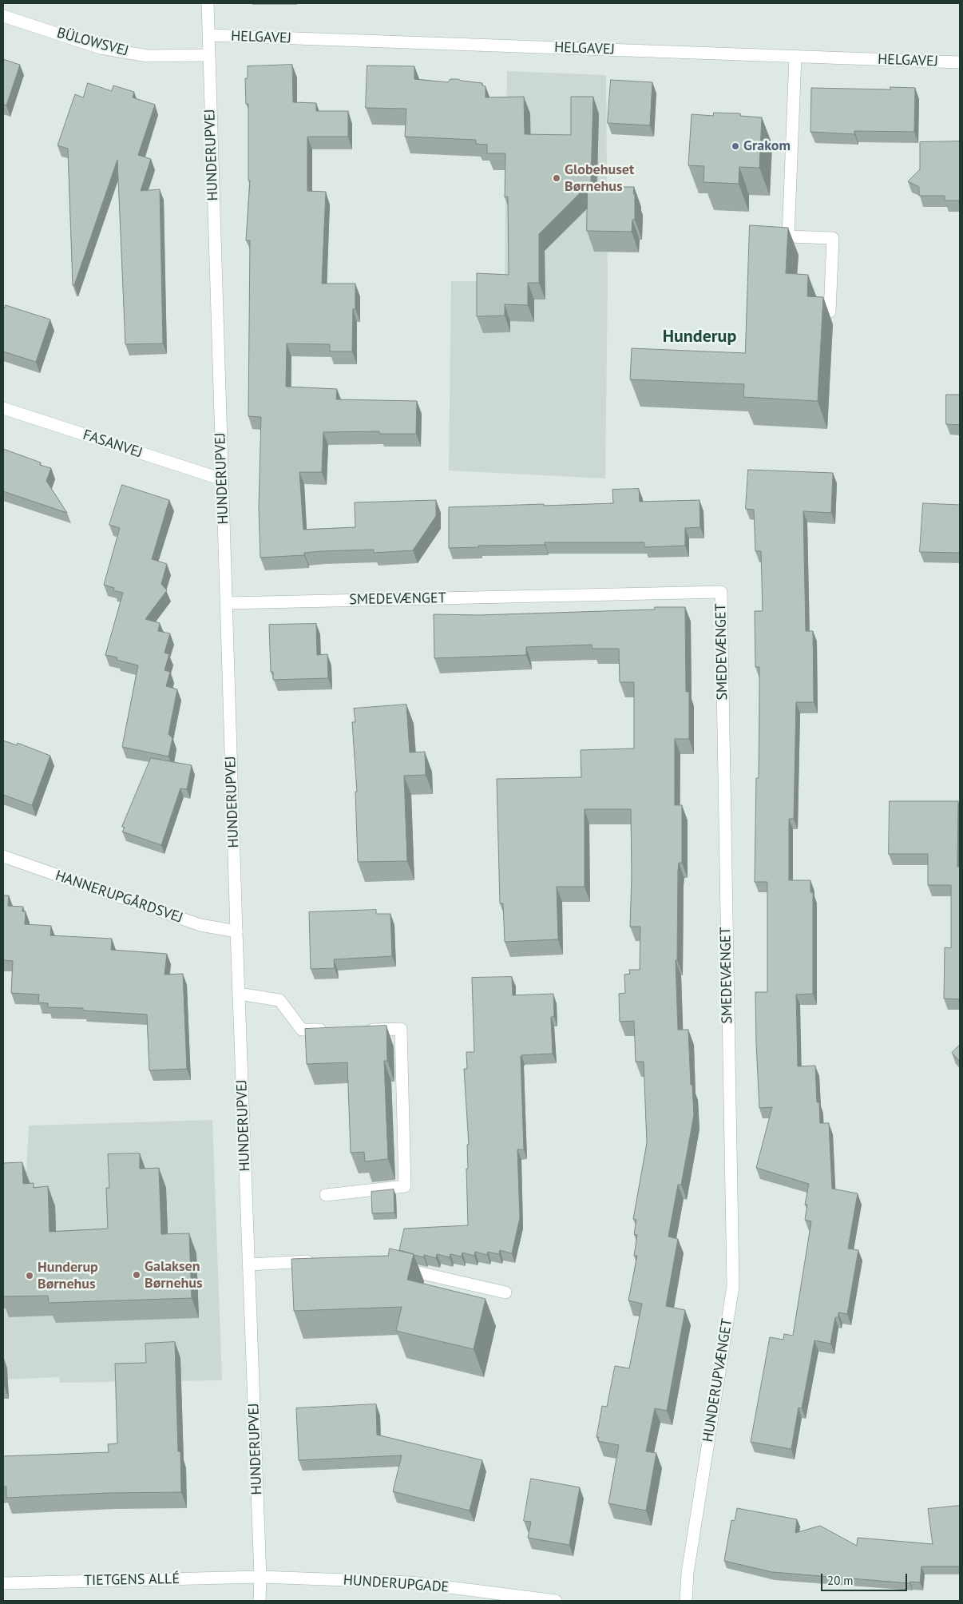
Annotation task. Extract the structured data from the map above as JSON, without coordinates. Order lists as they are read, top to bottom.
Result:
{
  "streets": {
    "street": [
      "HELGAVEJ",
      "BÜLOWSVEJ",
      "HUNDERUPVEJ",
      "FASANVEJ",
      "SMEDEVÆNGET",
      "HANNERUPGÅRDSVEJ",
      "HUNDERUPVÆNGET",
      "TIETGENS ALLÉ",
      "HUNDERUPGADE"
    ]
  },
  "crossings": [
    ["HELGAVEJ", "HUNDERUPVEJ"],
    ["BÜLOWSVEJ", "HUNDERUPVEJ"],
    ["HUNDERUPVEJ", "FASANVEJ"],
    ["HUNDERUPVEJ", "SMEDEVÆNGET"],
    ["HUNDERUPVEJ", "HANNERUPGÅRDSVEJ"],
    ["HUNDERUPVEJ", "TIETGENS ALLÉ"],
    ["HUNDERUPVEJ", "HUNDERUPGADE"],
    ["SMEDEVÆNGET", "HUNDERUPVÆNGET"],
    ["TIETGENS ALLÉ", "HUNDERUPGADE"]
  ],
  "districts": ["Hunderup"],
  "places": [
    "Grakom",
    "Globehuset Børnehus",
    "Galaksen Børnehus",
    "Hunderup Børnehus"
  ],
  "scale_bar": "20 m"
}
